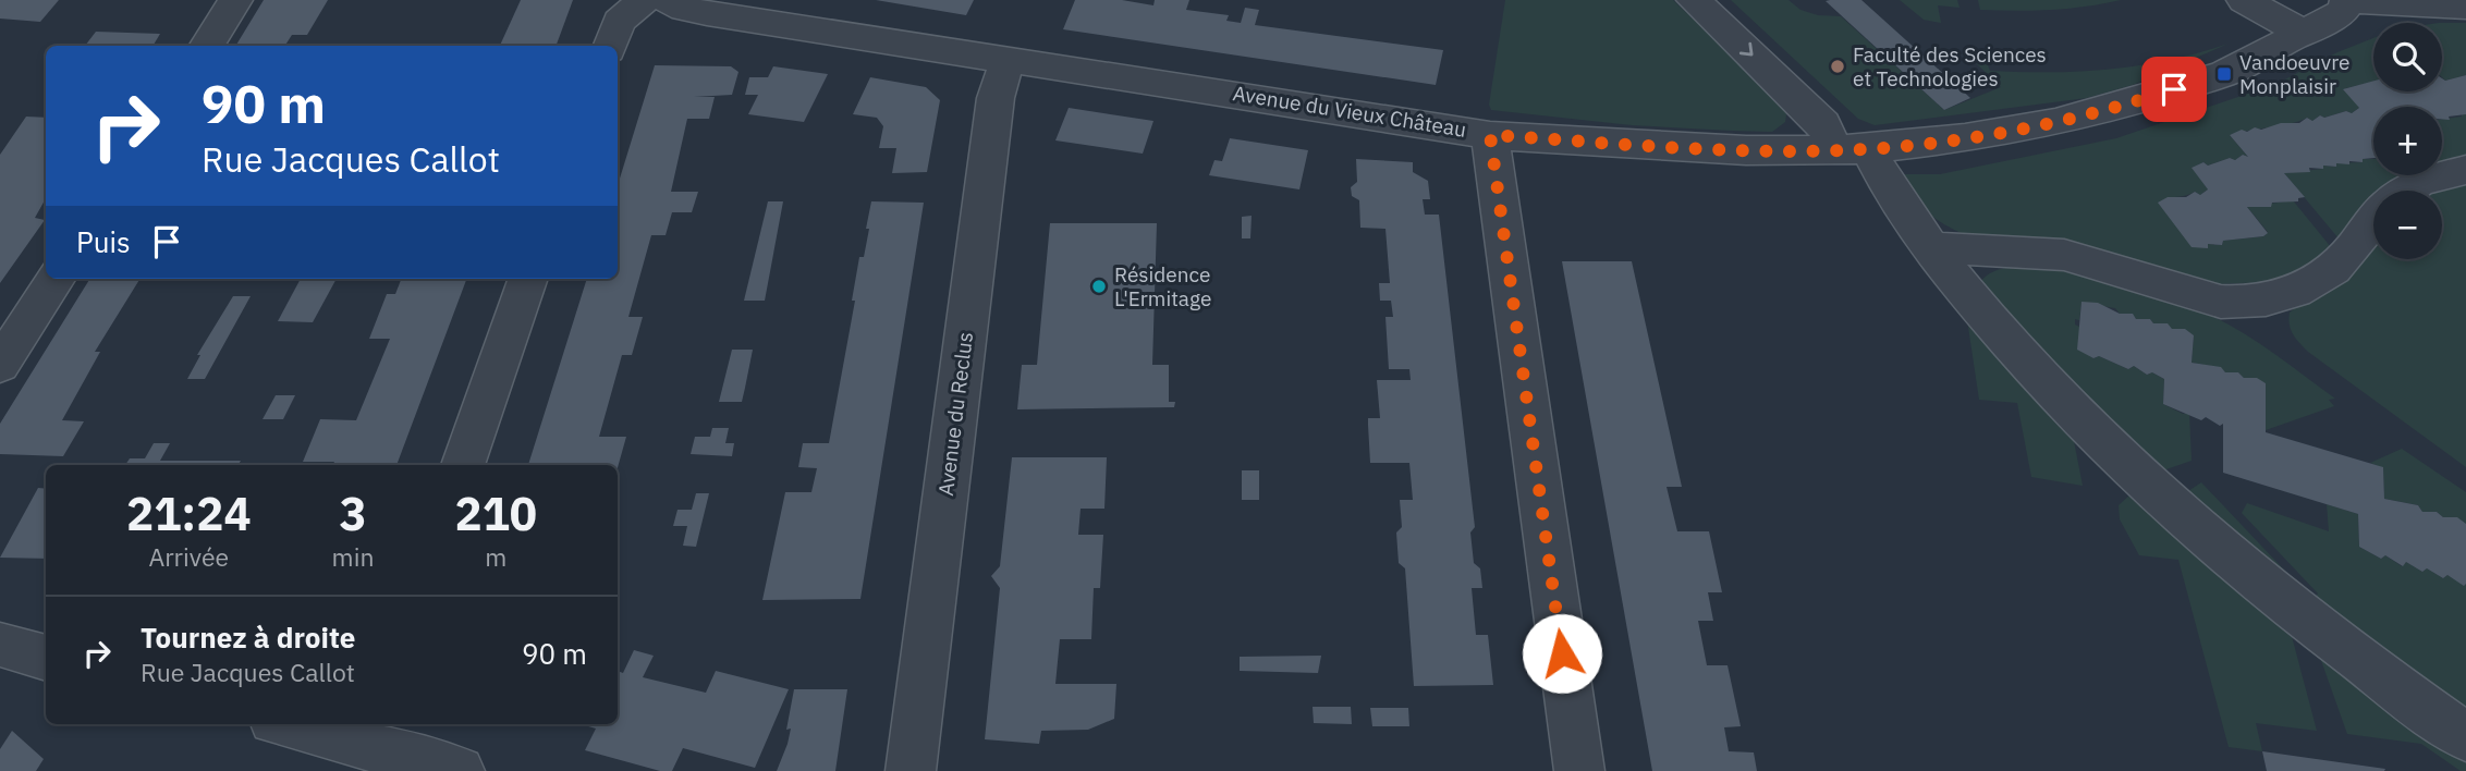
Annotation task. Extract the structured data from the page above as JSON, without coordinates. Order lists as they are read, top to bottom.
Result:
{
  "streets": {
    "street": ["Avenue du Vieux Château", "Avenue du Reclus"]
  },
  "crossings": [
    ["Avenue du Vieux Château", "Avenue du Reclus"]
  ],
  "places": {
    "other": ["Faculté des Sciences et Technologies", "Résidence L'Ermitage"],
    "transit": ["Vandoeuvre Monplaisir"]
  },
  "page": {
    "map_buttons": ["+", "−"],
    "turn": ["90 m", "Rue Jacques Callot"],
    "then": "Puis",
    "eta": [
      "21:24",
      "Arrivée",
      "3",
      "min",
      "210",
      "m"
    ],
    "list": [
      {
        "name": "Tournez à droite",
        "note": "Rue Jacques Callot",
        "value": "90 m"
      }
    ]
  }
}
